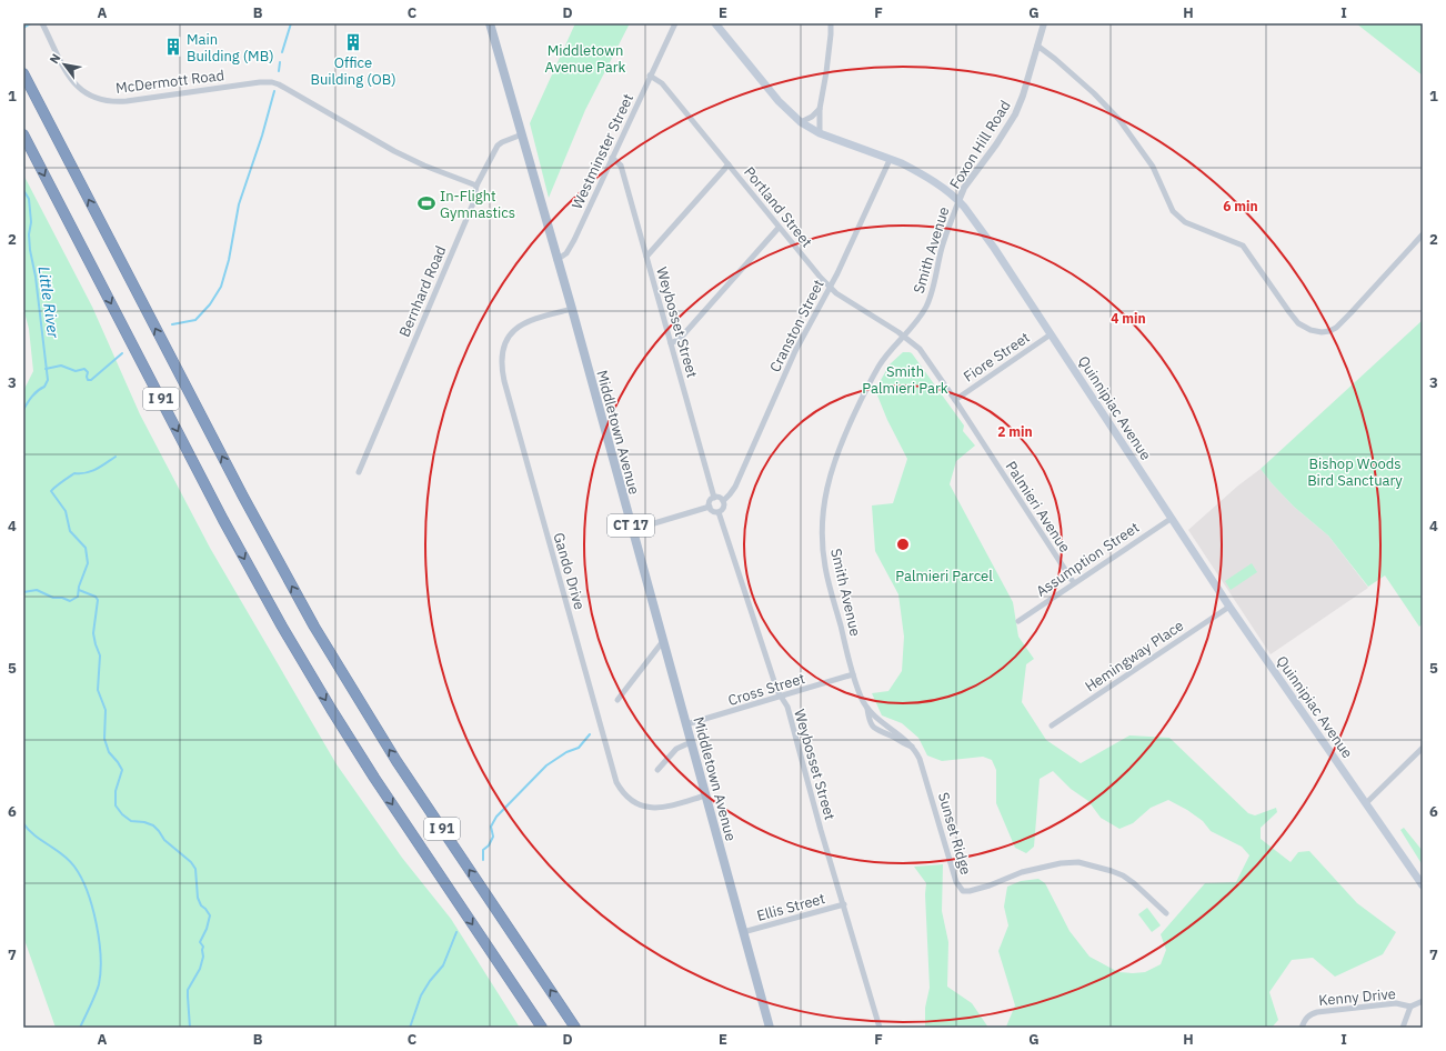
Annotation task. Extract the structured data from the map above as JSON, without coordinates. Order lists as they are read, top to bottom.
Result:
{
  "streets": {
    "highway": ["I 91"],
    "main road": ["Quinnipiac Avenue", "Middletown Avenue", "CT 17"],
    "street": [
      "McDermott Road",
      "Foxon Hill Road",
      "Westminster Street",
      "Portland Street",
      "Smith Avenue",
      "Bernhard Road",
      "Weybosset Street",
      "Cranston Street",
      "Fiore Street",
      "Palmieri Avenue",
      "Assumption Street",
      "Gando Drive",
      "Hemingway Place",
      "Cross Street",
      "Sunset Ridge",
      "Ellis Street",
      "Kenny Drive"
    ]
  },
  "crossings": [
    ["McDermott Road", "Bernhard Road"],
    ["Foxon Hill Road", "Smith Avenue"],
    ["Foxon Hill Road", "Quinnipiac Avenue"],
    ["Westminster Street", "Portland Street"],
    ["Westminster Street", "Weybosset Street"],
    ["Westminster Street", "Middletown Avenue"],
    ["Portland Street", "Smith Avenue"],
    ["Portland Street", "Cranston Street"],
    ["Portland Street", "Palmieri Avenue"],
    ["Smith Avenue", "Quinnipiac Avenue"],
    ["Smith Avenue", "Palmieri Avenue"],
    ["Smith Avenue", "Cross Street"],
    ["Smith Avenue", "Sunset Ridge"],
    ["Bernhard Road", "Middletown Avenue"],
    ["Weybosset Street", "Cranston Street"],
    ["Weybosset Street", "Cross Street"],
    ["Weybosset Street", "Ellis Street"],
    ["Cranston Street", "Quinnipiac Avenue"],
    ["Fiore Street", "Quinnipiac Avenue"],
    ["Fiore Street", "Palmieri Avenue"],
    ["Quinnipiac Avenue", "Assumption Street"],
    ["Quinnipiac Avenue", "Hemingway Place"],
    ["Middletown Avenue", "Gando Drive"],
    ["Middletown Avenue", "Cross Street"],
    ["Middletown Avenue", "Ellis Street"],
    ["Palmieri Avenue", "Assumption Street"],
    ["Cross Street", "Sunset Ridge"]
  ],
  "water": ["Little River"],
  "parks": [
    "Middletown Avenue Park",
    "Smith Palmieri Park",
    "Bishop Woods Bird Sanctuary",
    "Palmieri Parcel"
  ],
  "places": {
    "building": ["Office Building (OB)", "Main Building (MB)"],
    "sports": ["In-Flight Gymnastics"]
  },
  "north": "top left",
  "grid": {
    "columns": [
      "A",
      "B",
      "C",
      "D",
      "E",
      "F",
      "G",
      "H",
      "I"
    ],
    "rows": [
      "1",
      "2",
      "3",
      "4",
      "5",
      "6",
      "7"
    ]
  },
  "rings": ["6 min", "4 min", "2 min"]
}
